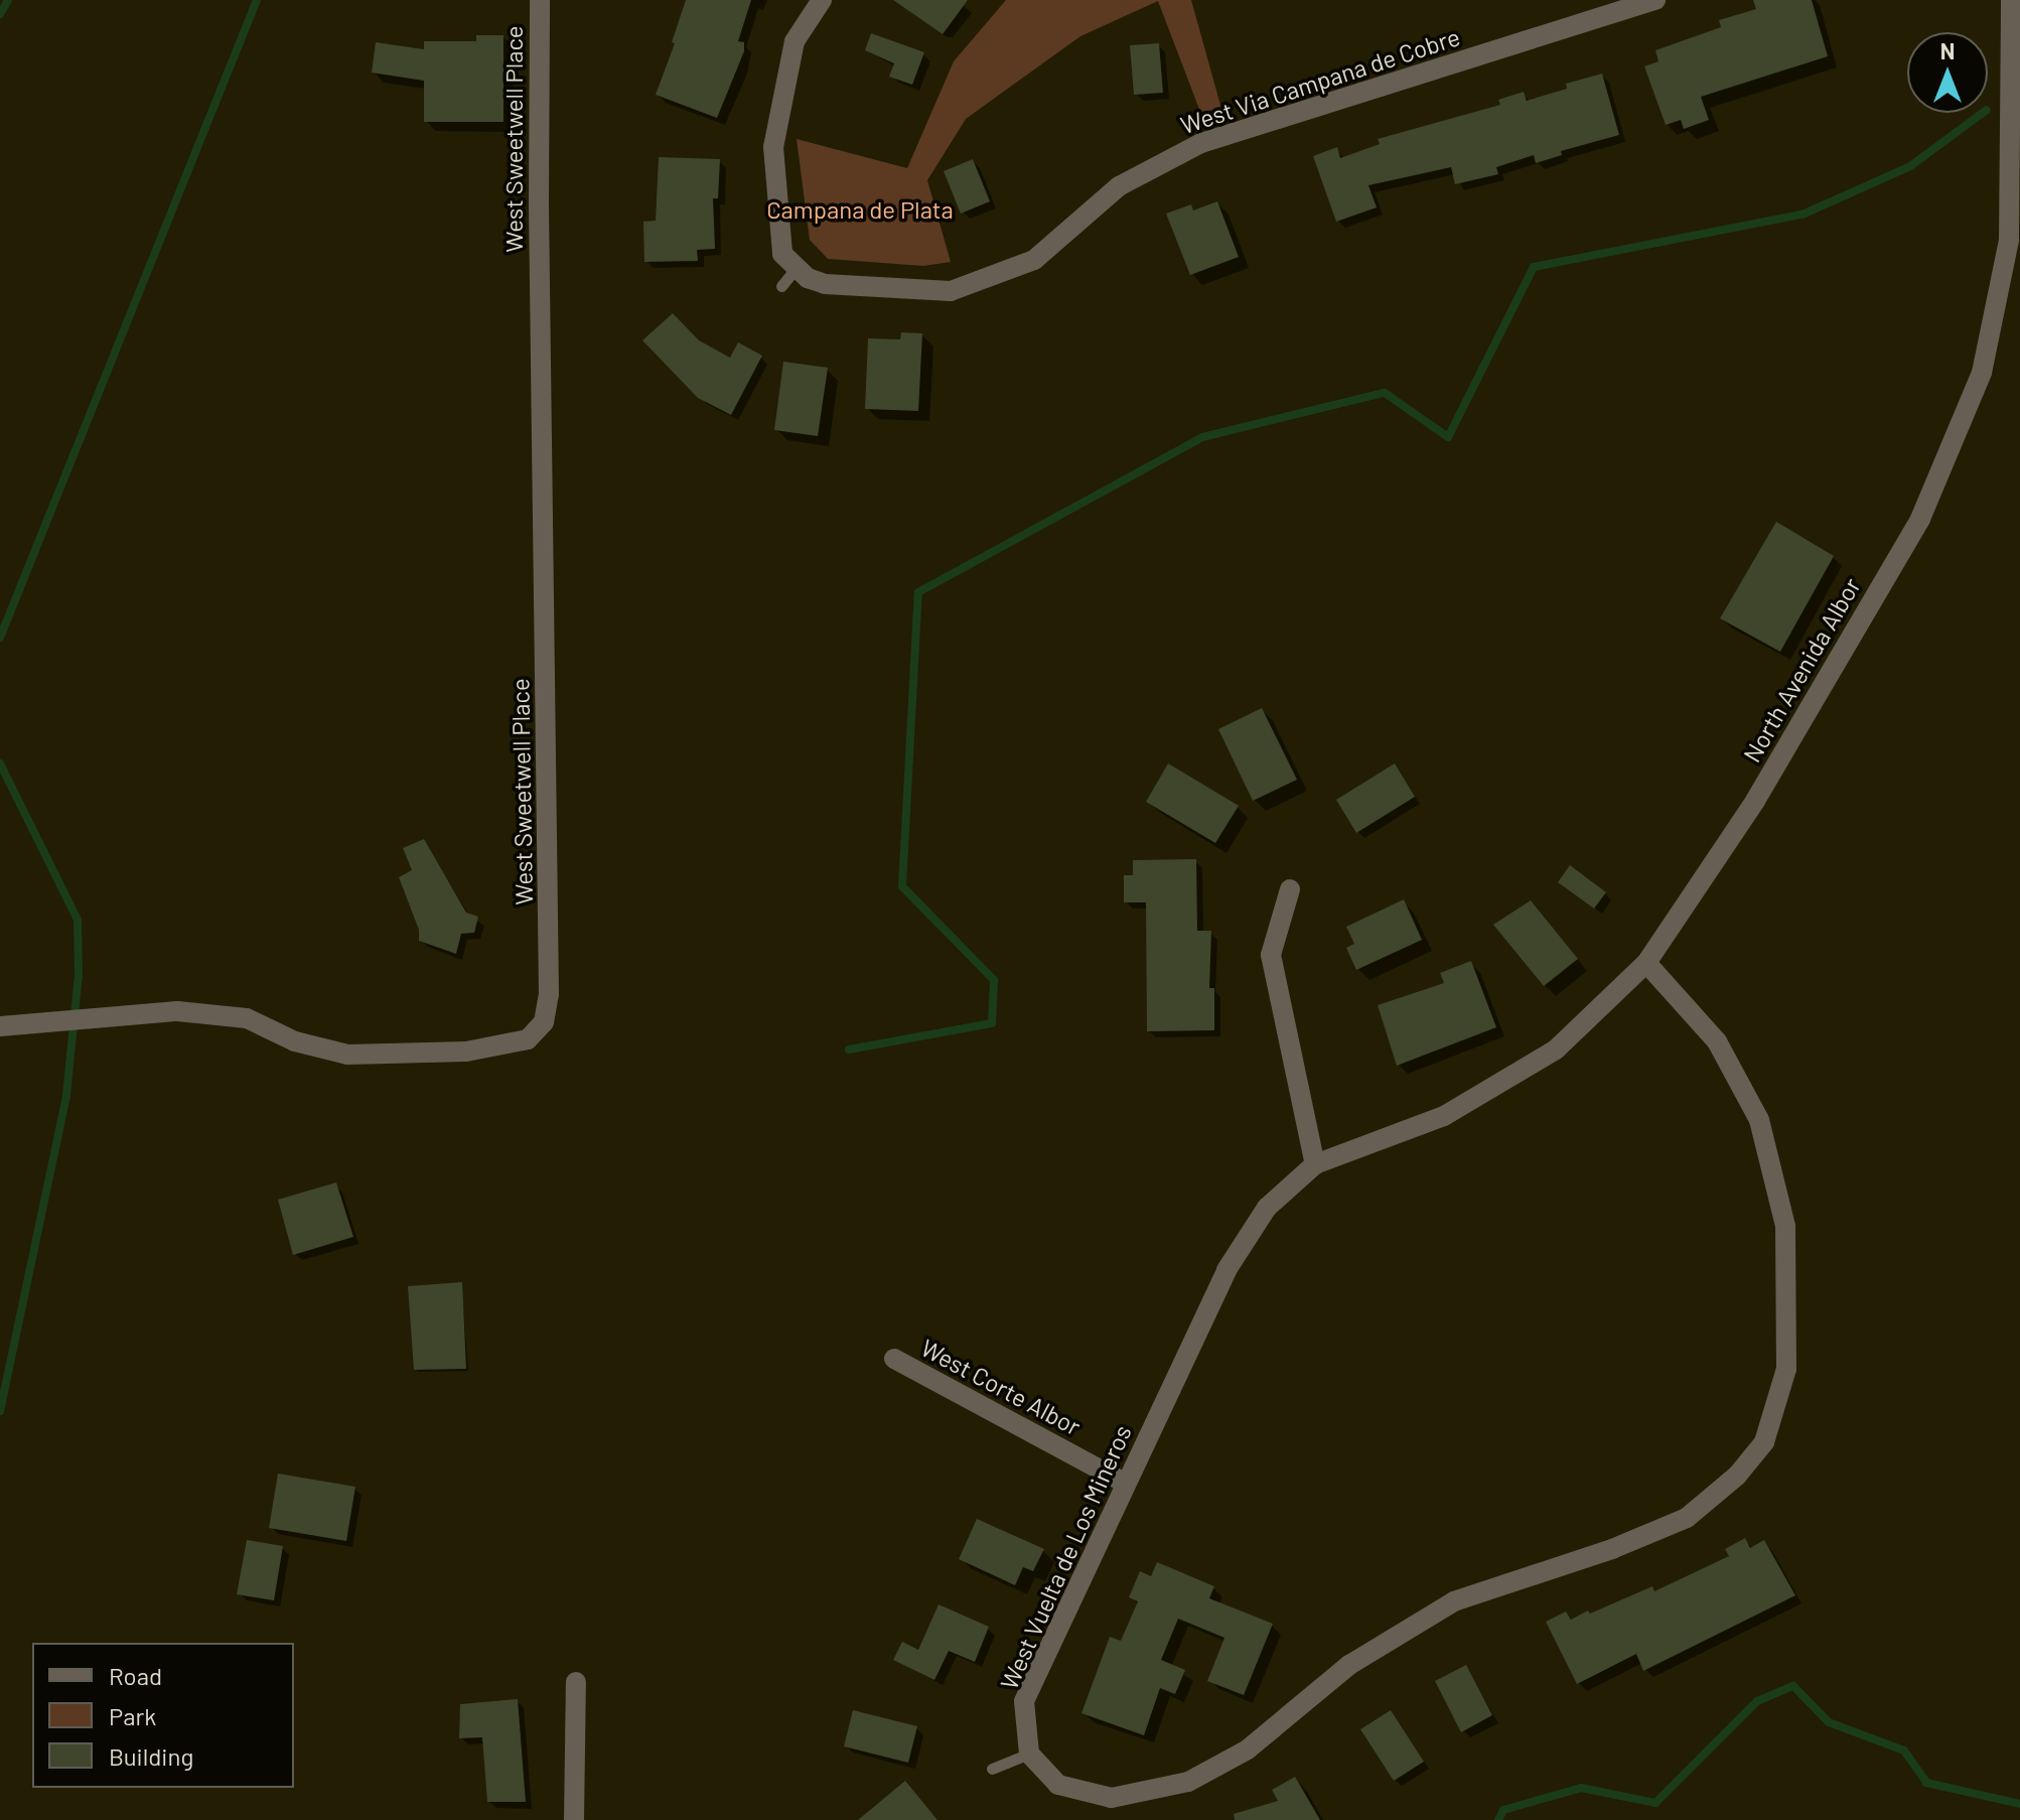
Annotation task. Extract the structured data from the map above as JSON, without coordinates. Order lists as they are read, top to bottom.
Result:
{
  "streets": {
    "street": [
      "West Via Campana de Cobre",
      "West Sweetwell Place",
      "North Avenida Albor",
      "West Corte Albor",
      "West Vuelta de Los Mineros"
    ]
  },
  "crossings": [
    ["North Avenida Albor", "West Vuelta de Los Mineros"],
    ["West Corte Albor", "West Vuelta de Los Mineros"]
  ],
  "parks": ["Campana de Plata"],
  "legend": ["Road", "Park", "Building"],
  "north": "top"
}
